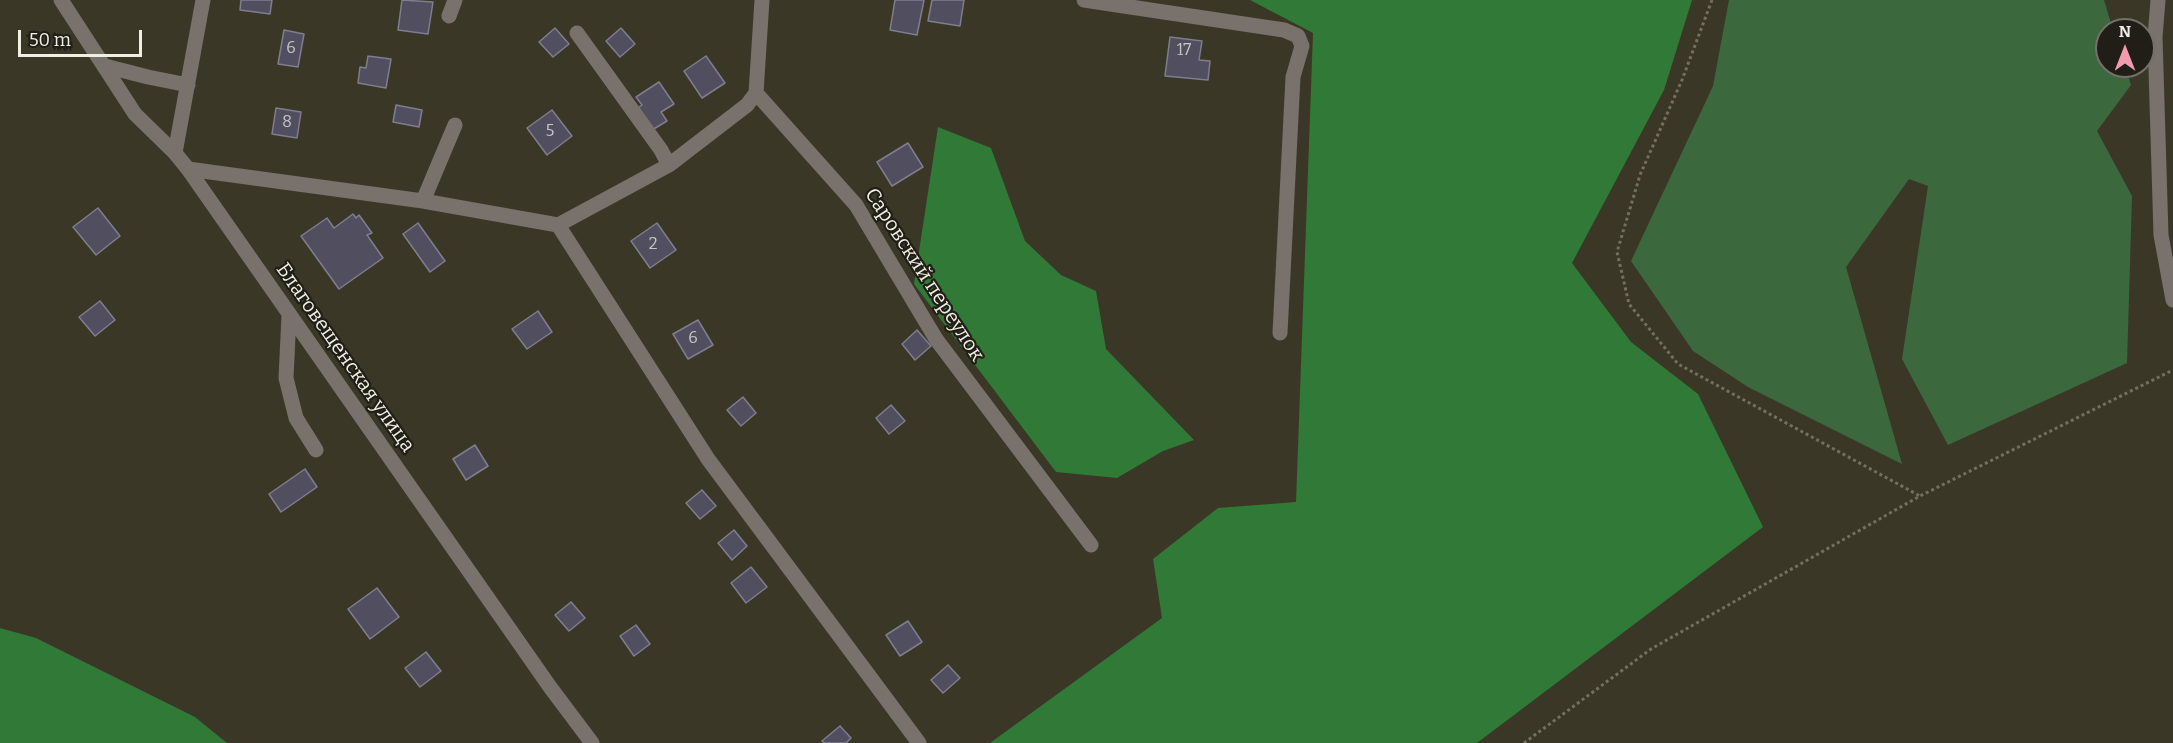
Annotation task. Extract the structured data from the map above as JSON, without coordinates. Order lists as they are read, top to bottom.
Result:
{
  "streets": {
    "street": ["Саровский переулок", "Благовещенская улица"]
  },
  "house_numbers": [
    "6",
    "17",
    "8",
    "5",
    "2",
    "6"
  ],
  "scale_bar": "50 m",
  "north": "top"
}
